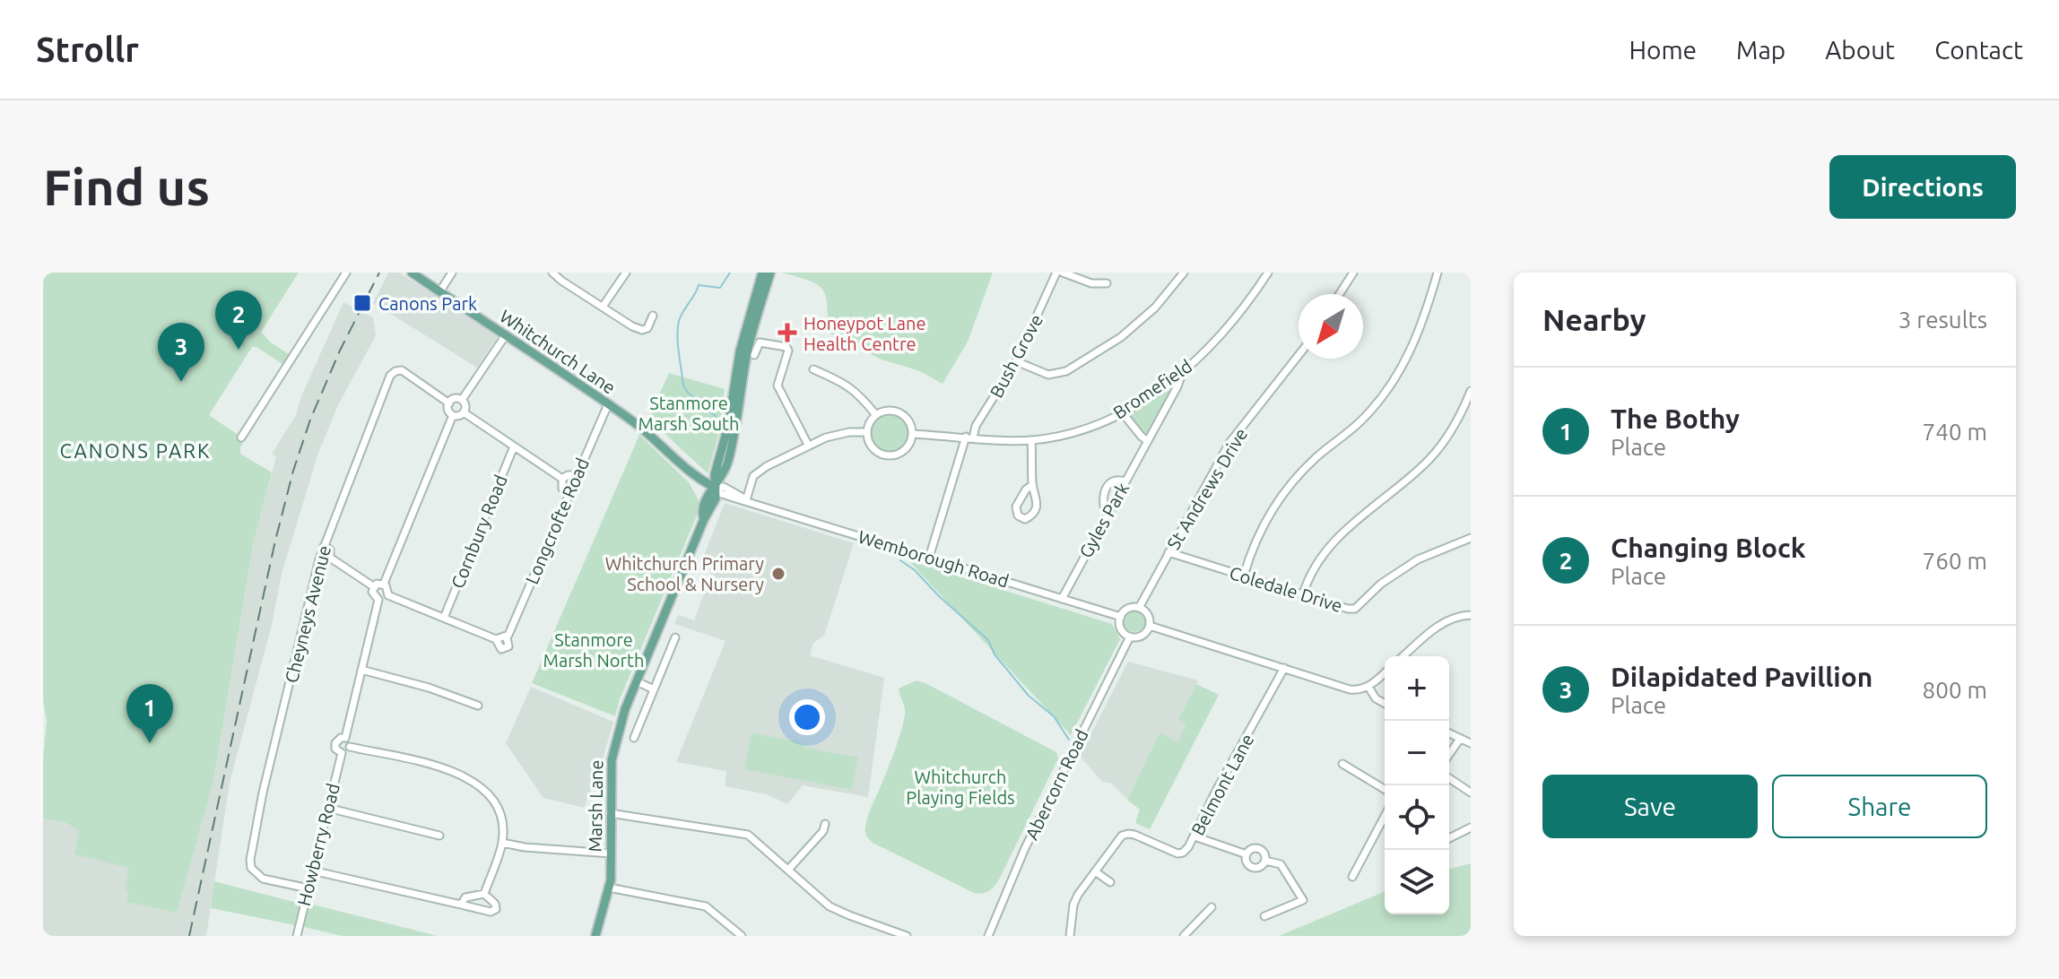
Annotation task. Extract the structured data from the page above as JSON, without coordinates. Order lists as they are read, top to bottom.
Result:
{
  "streets": {
    "main road": ["Whitchurch Lane", "Marsh Lane"],
    "street": [
      "Bush Grove",
      "Bromefield",
      "St Andrews Drive",
      "Gyles Park",
      "Longcrofte Road",
      "Cornbury Road",
      "Wemborough Road",
      "Coledale Drive",
      "Cheyneys Avenue",
      "Abercorn Road",
      "Belmont Lane",
      "Howberry Road"
    ]
  },
  "crossings": [
    ["Whitchurch Lane", "Longcrofte Road"],
    ["Whitchurch Lane", "Wemborough Road"],
    ["Whitchurch Lane", "Marsh Lane"],
    ["Bush Grove", "Bromefield"],
    ["Bush Grove", "Wemborough Road"],
    ["Bromefield", "Gyles Park"],
    ["St Andrews Drive", "Wemborough Road"],
    ["St Andrews Drive", "Coledale Drive"],
    ["St Andrews Drive", "Abercorn Road"],
    ["Gyles Park", "Wemborough Road"],
    ["Wemborough Road", "Abercorn Road"],
    ["Wemborough Road", "Marsh Lane"],
    ["Cheyneys Avenue", "Howberry Road"]
  ],
  "districts": ["CANONS PARK"],
  "parks": ["Stanmore Marsh South", "Stanmore Marsh North", "Whitchurch Playing Fields"],
  "places": {
    "transit": ["Canons Park"],
    "health": ["Honeypot Lane Health Centre"],
    "other": ["Whitchurch Primary School & Nursery"]
  },
  "north": "bottom left",
  "page": {
    "header": "Strollr",
    "nav": [
      "Home",
      "Map",
      "About",
      "Contact"
    ],
    "buttons": [
      "Directions",
      ["Save", "Share"]
    ],
    "title": "Find us",
    "heading": ["Nearby", "3 results"],
    "pins": ["2", "3", "1"],
    "list": [
      {
        "mark": "1",
        "name": "The Bothy",
        "note": "Place",
        "value": "740 m"
      },
      {
        "mark": "2",
        "name": "Changing Block",
        "note": "Place",
        "value": "760 m"
      },
      {
        "mark": "3",
        "name": "Dilapidated Pavillion",
        "note": "Place",
        "value": "800 m"
      }
    ],
    "map_buttons": ["+", "−"]
  }
}
